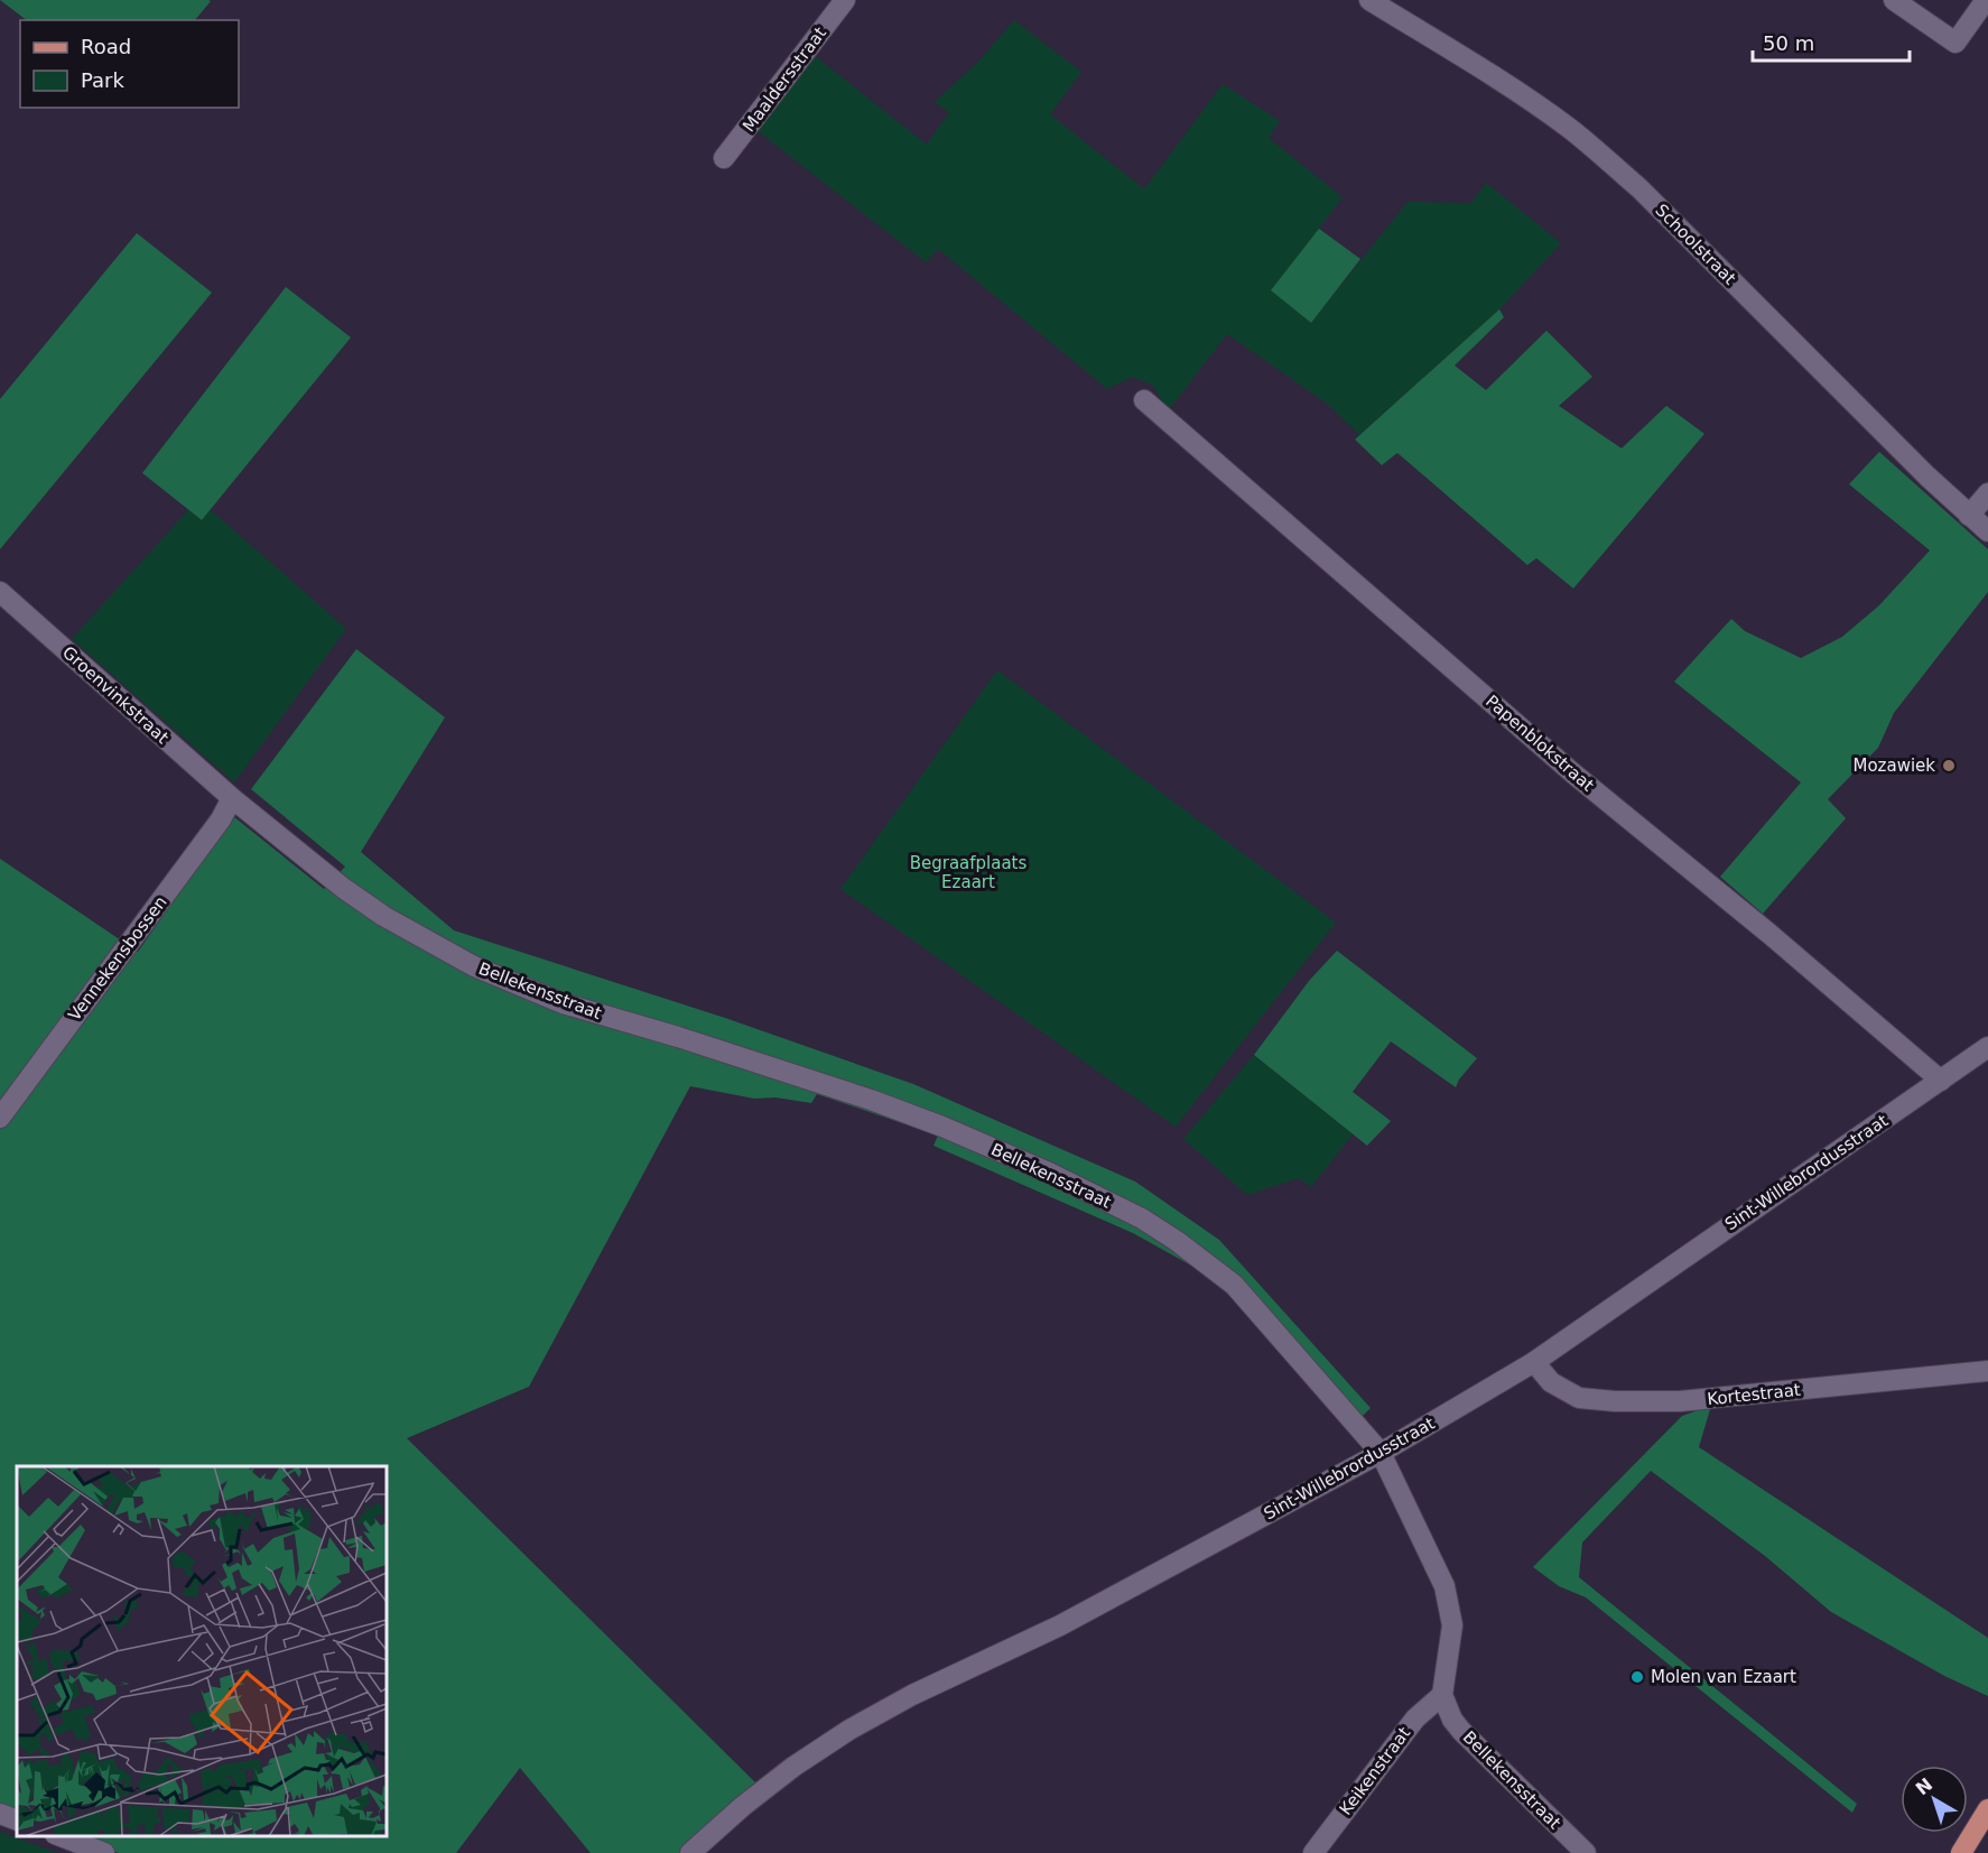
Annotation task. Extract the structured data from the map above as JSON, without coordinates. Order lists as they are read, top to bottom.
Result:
{
  "streets": {
    "street": [
      "Maaldersstraat",
      "Schoolstraat",
      "Groenvinkstraat",
      "Papenblokstraat",
      "Vennekensbossen",
      "Bellekensstraat",
      "Sint-Willebrordusstraat",
      "Kortestraat",
      "Keikenstraat"
    ]
  },
  "crossings": [
    ["Groenvinkstraat", "Vennekensbossen"],
    ["Groenvinkstraat", "Bellekensstraat"],
    ["Papenblokstraat", "Sint-Willebrordusstraat"],
    ["Vennekensbossen", "Bellekensstraat"],
    ["Bellekensstraat", "Sint-Willebrordusstraat"],
    ["Bellekensstraat", "Keikenstraat"],
    ["Sint-Willebrordusstraat", "Kortestraat"]
  ],
  "parks": ["Begraafplaats Ezaart"],
  "places": ["Mozawiek", "Molen van Ezaart"],
  "legend": ["Road", "Park"],
  "scale_bar": "50 m",
  "north": "top left"
}
